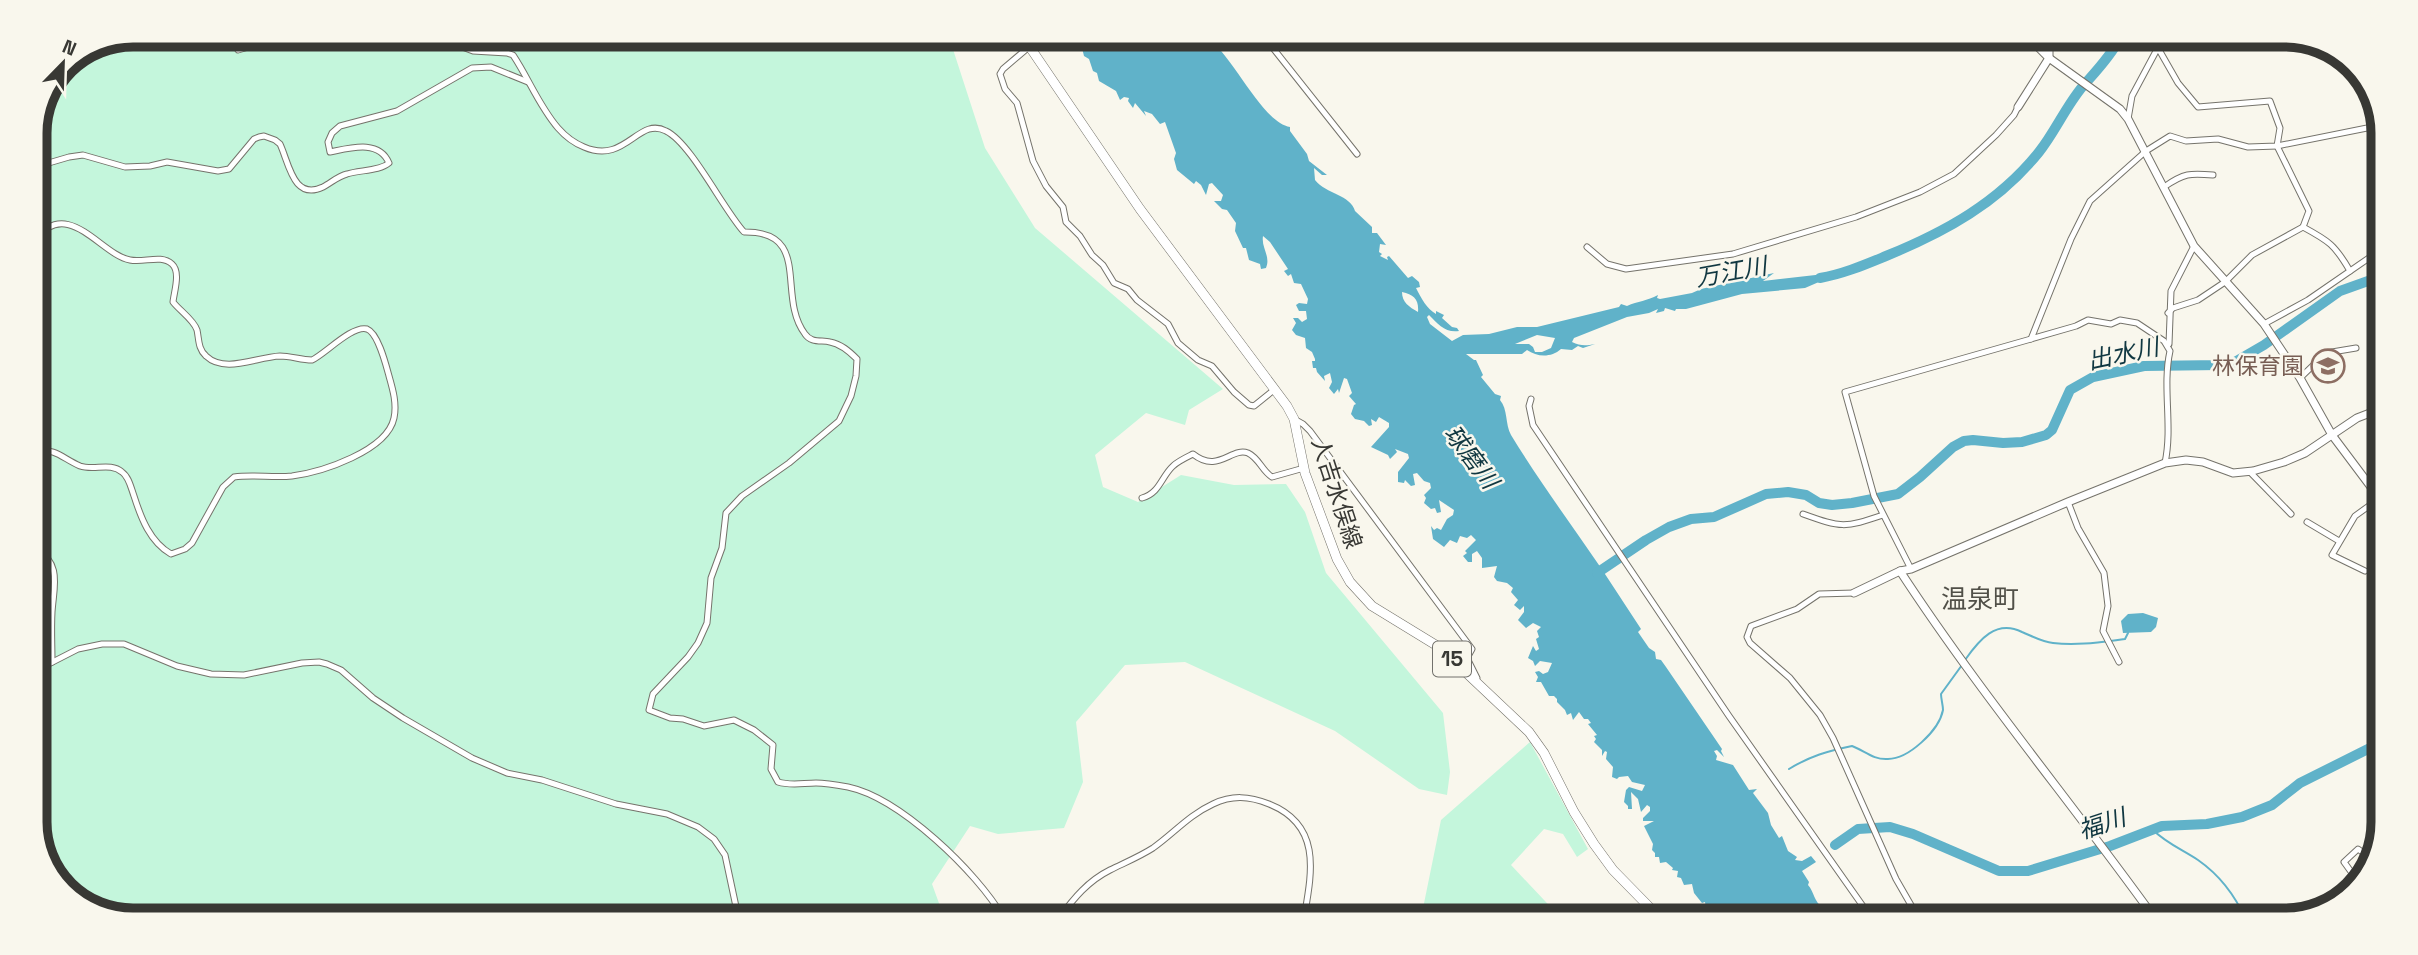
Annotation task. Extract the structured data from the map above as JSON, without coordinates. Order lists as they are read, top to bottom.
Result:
{
  "streets": {
    "main road": ["人吉水俣線", "15"]
  },
  "districts": ["温泉町"],
  "water": [
    "万江川",
    "出水川",
    "球磨川",
    "福川"
  ],
  "places": {
    "school or university": ["林保育園"]
  },
  "north": "top right"
}
